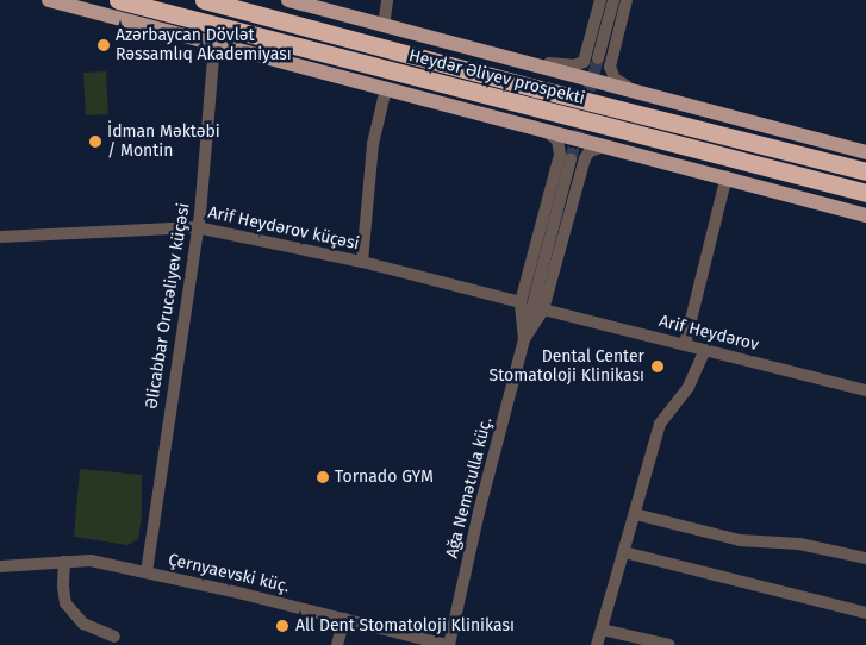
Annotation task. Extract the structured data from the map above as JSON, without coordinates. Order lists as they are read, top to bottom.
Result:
{
  "streets": {
    "highway": ["Heydər Əliyev prospekti"],
    "street": [
      "Arif Heydərov küçəsi",
      "Əlicabbar Orucəliyev küçəsi",
      "Arif Heydərov",
      "Ağa Nemətulla küç.",
      "Çernyaevski küç."
    ]
  },
  "crossings": [
    ["Arif Heydərov küçəsi", "Əlicabbar Orucəliyev küçəsi"],
    ["Arif Heydərov küçəsi", "Ağa Nemətulla küç."],
    ["Əlicabbar Orucəliyev küçəsi", "Çernyaevski küç."],
    ["Arif Heydərov", "Ağa Nemətulla küç."],
    ["Ağa Nemətulla küç.", "Çernyaevski küç."]
  ],
  "places": [
    "Azərbaycan Dövlət Rəssamlıq Akademiyası",
    "İdman Məktəbi / Montin",
    "Dental Center Stomatoloji Klinikası",
    "Tornado GYM",
    "All Dent Stomatoloji Klinikası"
  ]
}
